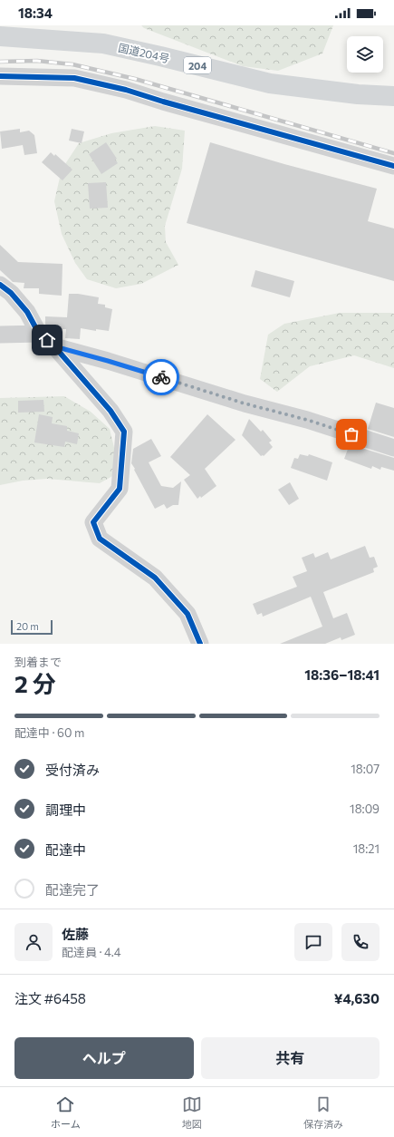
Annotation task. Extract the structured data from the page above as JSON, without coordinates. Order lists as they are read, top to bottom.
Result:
{
  "streets": {
    "highway": ["国道204号", "204"]
  },
  "scale_bar": "20 m",
  "page": {
    "status": "18:34",
    "scale": "20 m",
    "heading": ["2 分", "到着まで", "18:36–18:41"],
    "panel": [
      "佐藤",
      "配達員 · 4.4",
      "注文 #6458",
      "¥4,630"
    ],
    "bar": "配達中 · 60 m",
    "list": [
      ["受付済み", "18:07"],
      ["調理中", "18:09"],
      ["配達中", "18:21"],
      "配達完了"
    ],
    "buttons": ["ヘルプ", "共有"],
    "tabs": ["ホーム", "地図", "保存済み"]
  }
}
